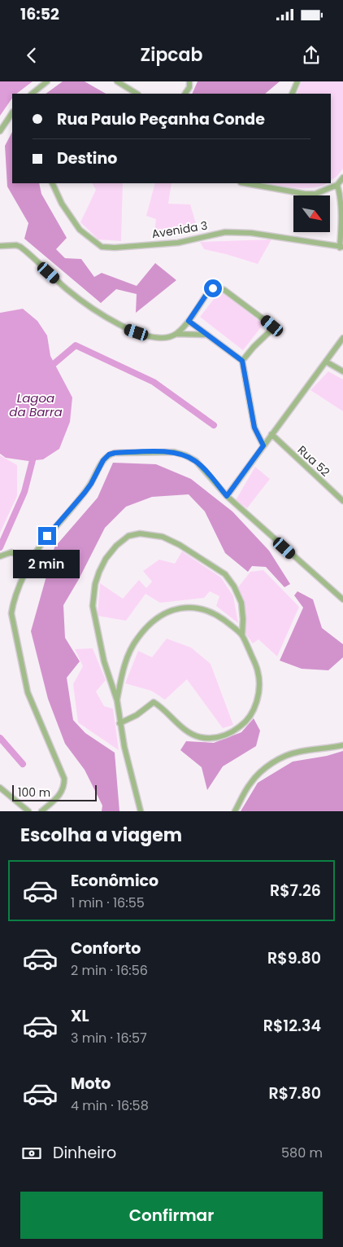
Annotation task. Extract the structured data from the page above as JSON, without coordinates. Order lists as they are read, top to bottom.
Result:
{
  "streets": {
    "street": ["Avenida 3", "Rua 52"]
  },
  "water": ["Lagoa da Barra"],
  "scale_bar": "100 m",
  "north": "bottom right",
  "page": {
    "status": "16:52",
    "header": "Zipcab",
    "banner": ["Rua Paulo Peçanha Conde", "Destino"],
    "bubble": "2 min",
    "scale": "100 m",
    "heading": "Escolha a viagem",
    "list": [
      {
        "name": "Econômico",
        "note": "1 min · 16:55",
        "value": "R$7.26"
      },
      {
        "name": "Conforto",
        "note": "2 min · 16:56",
        "value": "R$9.80"
      },
      {
        "name": "XL",
        "note": "3 min · 16:57",
        "value": "R$12.34"
      },
      {
        "name": "Moto",
        "note": "4 min · 16:58",
        "value": "R$7.80"
      }
    ],
    "pay": ["Dinheiro", "580 m"],
    "buttons": "Confirmar"
  }
}
